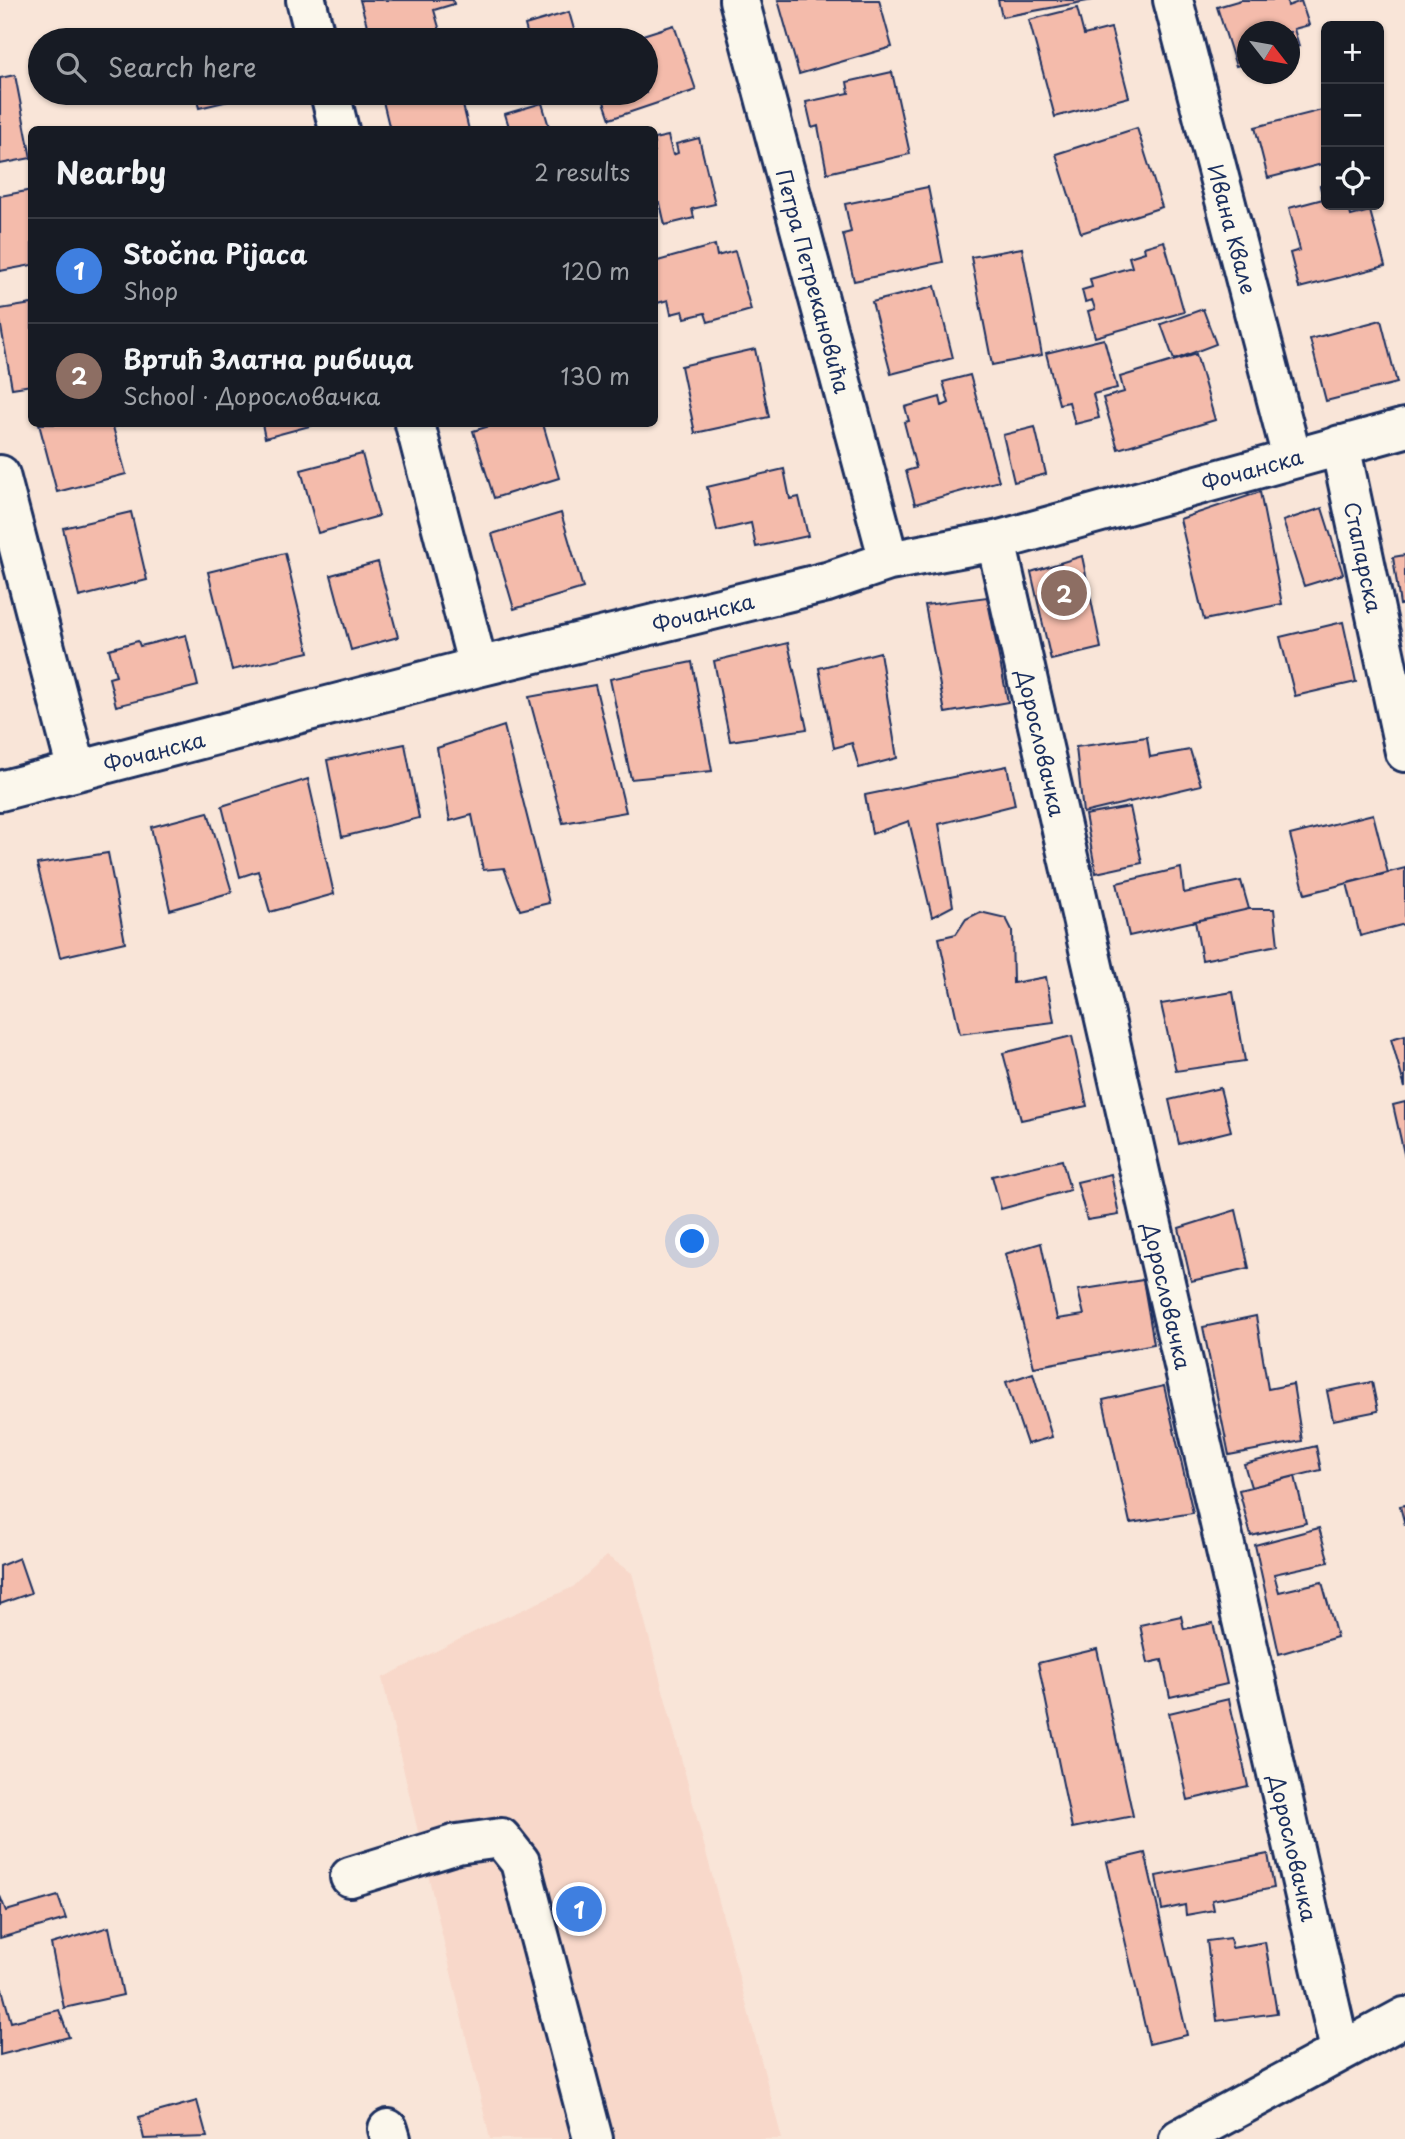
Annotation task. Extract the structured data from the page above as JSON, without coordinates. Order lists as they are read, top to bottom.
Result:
{
  "streets": {
    "street": [
      "Ивана Квале",
      "Петра Петрекановића",
      "Фочанска",
      "Стапарска",
      "Дорословачка"
    ]
  },
  "crossings": [
    ["Ивана Квале", "Фочанска"],
    ["Петра Петрекановића", "Фочанска"],
    ["Фочанска", "Стапарска"],
    ["Фочанска", "Дорословачка"]
  ],
  "north": "bottom right",
  "page": {
    "map_buttons": ["+", "−"],
    "search": "Search here",
    "heading": ["Nearby", "2 results"],
    "list": [
      {
        "mark": "1",
        "name": "Stočna Pijaca",
        "note": "Shop",
        "value": "120 m"
      },
      {
        "mark": "2",
        "name": "Вртић Златна рибица",
        "note": "School · Дорословачка",
        "value": "130 m"
      }
    ],
    "pins": ["2", "1"]
  }
}
